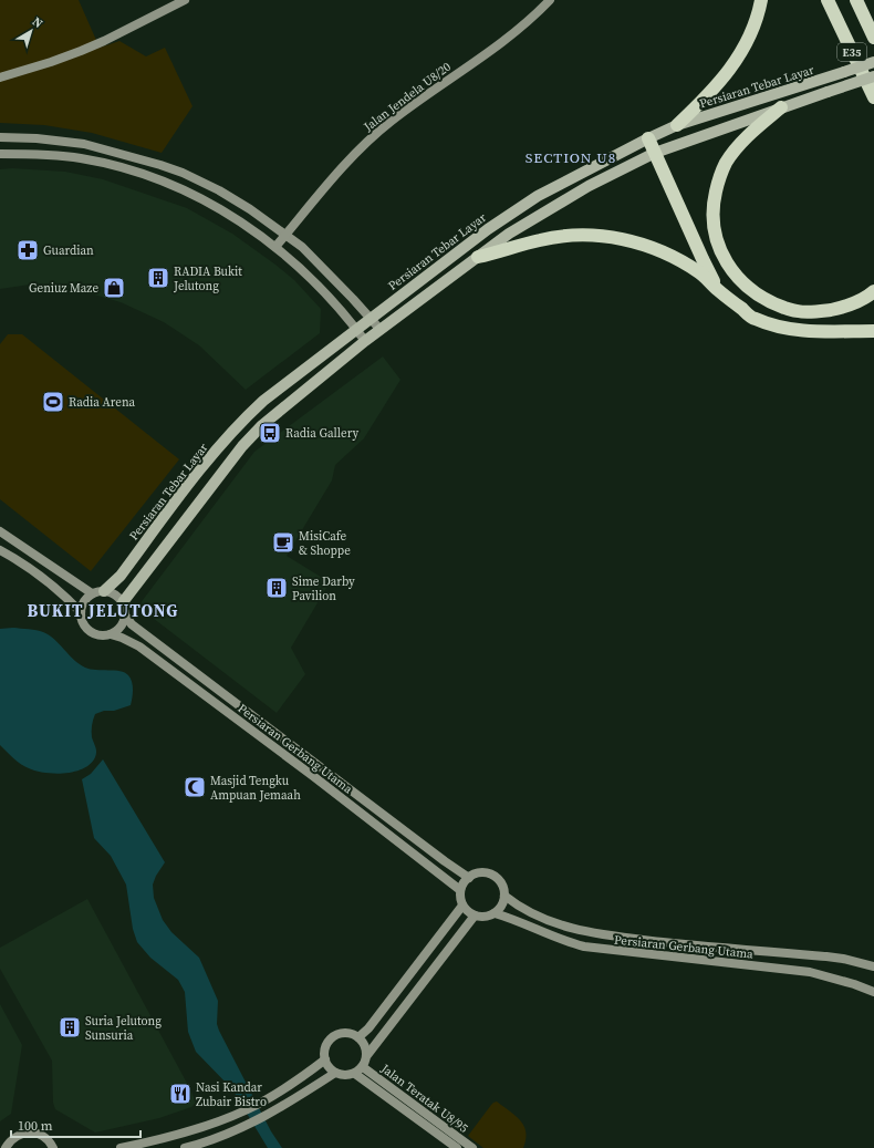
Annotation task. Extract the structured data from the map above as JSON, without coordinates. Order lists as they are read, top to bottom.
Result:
{
  "streets": {
    "highway": ["E35"],
    "main road": ["Persiaran Tebar Layar"],
    "street": ["Jalan Jendela U8/20", "Persiaran Gerbang Utama", "Jalan Teratak U8/95"]
  },
  "crossings": [
    ["Persiaran Tebar Layar", "Persiaran Gerbang Utama"]
  ],
  "districts": ["SECTION U8", "BUKIT JELUTONG"],
  "places": {
    "pharmacy": ["Guardian"],
    "building": ["RADIA Bukit Jelutong", "Sime Darby Pavilion", "Suria Jelutong Sunsuria"],
    "shop": ["Geniuz Maze"],
    "sports": ["Radia Arena"],
    "bus stop": ["Radia Gallery"],
    "cafe": ["MisiCafe & Shoppe"],
    "mosque": ["Masjid Tengku Ampuan Jemaah"],
    "restaurant": ["Nasi Kandar Zubair Bistro"]
  },
  "scale_bar": "100 m",
  "north": "top right"
}
